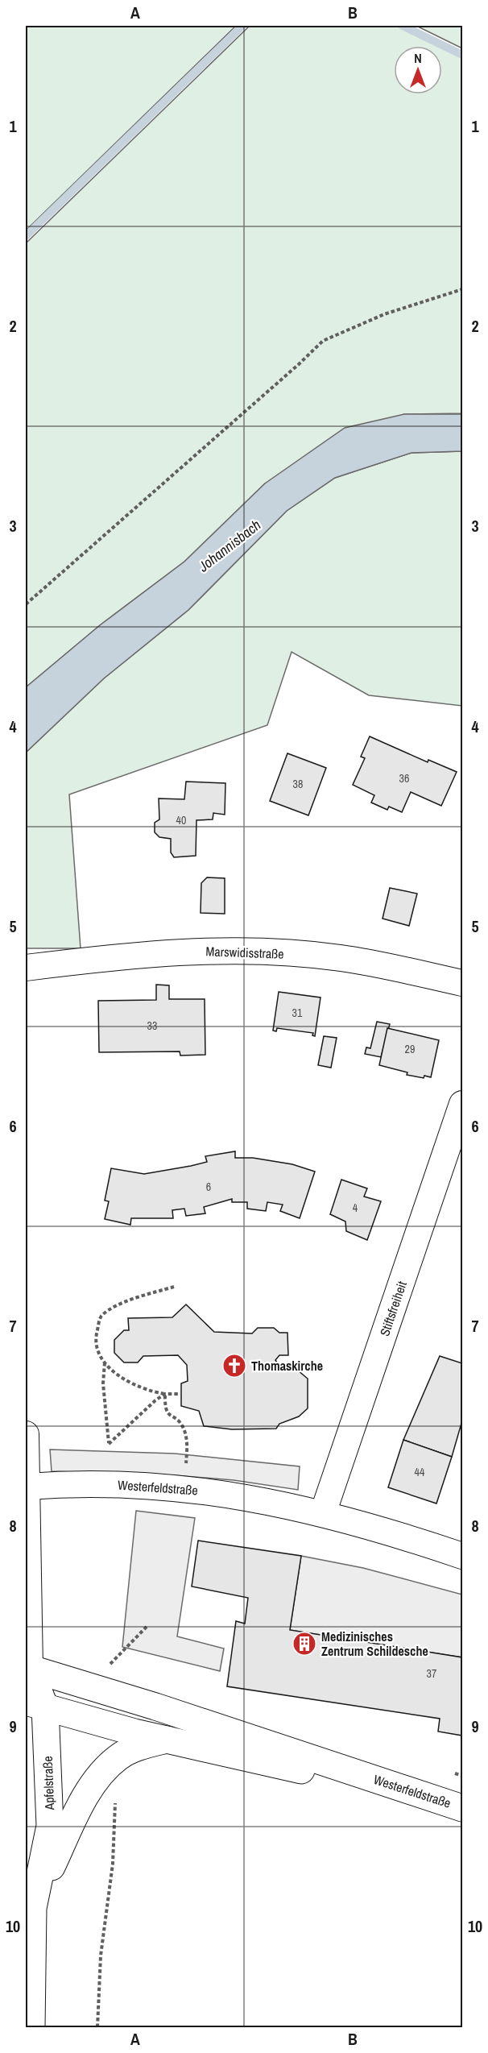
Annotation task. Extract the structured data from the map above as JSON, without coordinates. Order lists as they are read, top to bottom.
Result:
{
  "streets": {
    "main road": ["Westerfeldstraße", "Apfelstraße"],
    "street": ["Marswidisstraße", "Stiftsfreiheit"]
  },
  "crossings": [
    ["Stiftsfreiheit", "Westerfeldstraße"],
    ["Westerfeldstraße", "Apfelstraße"]
  ],
  "water": ["Johannisbach"],
  "places": {
    "church": ["Thomaskirche"],
    "building": ["Medizinisches Zentrum Schildesche"]
  },
  "house_numbers": [
    "36",
    "38",
    "40",
    "31",
    "33",
    "29",
    "6",
    "4",
    "44",
    "37"
  ],
  "north": "top",
  "grid": {
    "columns": ["A", "B"],
    "rows": [
      "1",
      "2",
      "3",
      "4",
      "5",
      "6",
      "7",
      "8",
      "9",
      "10"
    ]
  }
}
